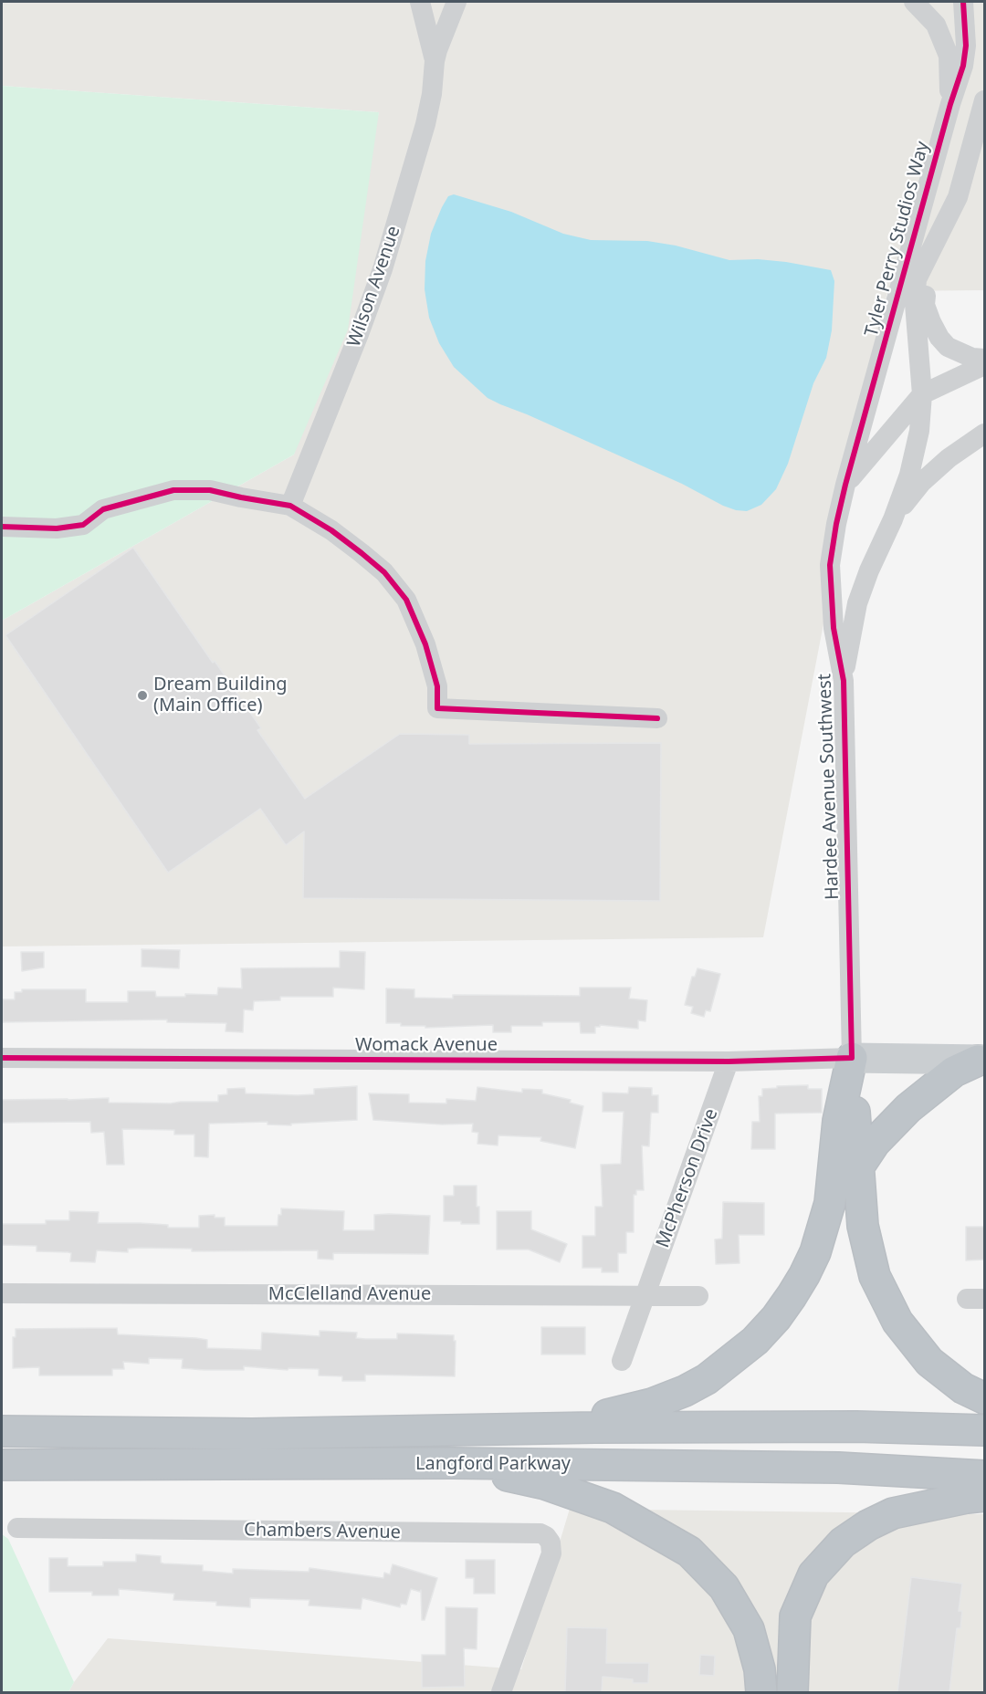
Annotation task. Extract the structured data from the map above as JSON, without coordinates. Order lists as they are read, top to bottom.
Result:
{
  "streets": {
    "highway": ["Langford Parkway"],
    "main road": ["Womack Avenue"],
    "street": [
      "Tyler Perry Studios Way",
      "Wilson Avenue",
      "Hardee Avenue Southwest",
      "McPherson Drive",
      "McClelland Avenue",
      "Chambers Avenue"
    ]
  },
  "crossings": [
    ["Tyler Perry Studios Way", "Hardee Avenue Southwest"],
    ["Hardee Avenue Southwest", "Womack Avenue"],
    ["Womack Avenue", "McPherson Drive"],
    ["McPherson Drive", "McClelland Avenue"]
  ],
  "places": ["Dream Building (Main Office)"]
}
